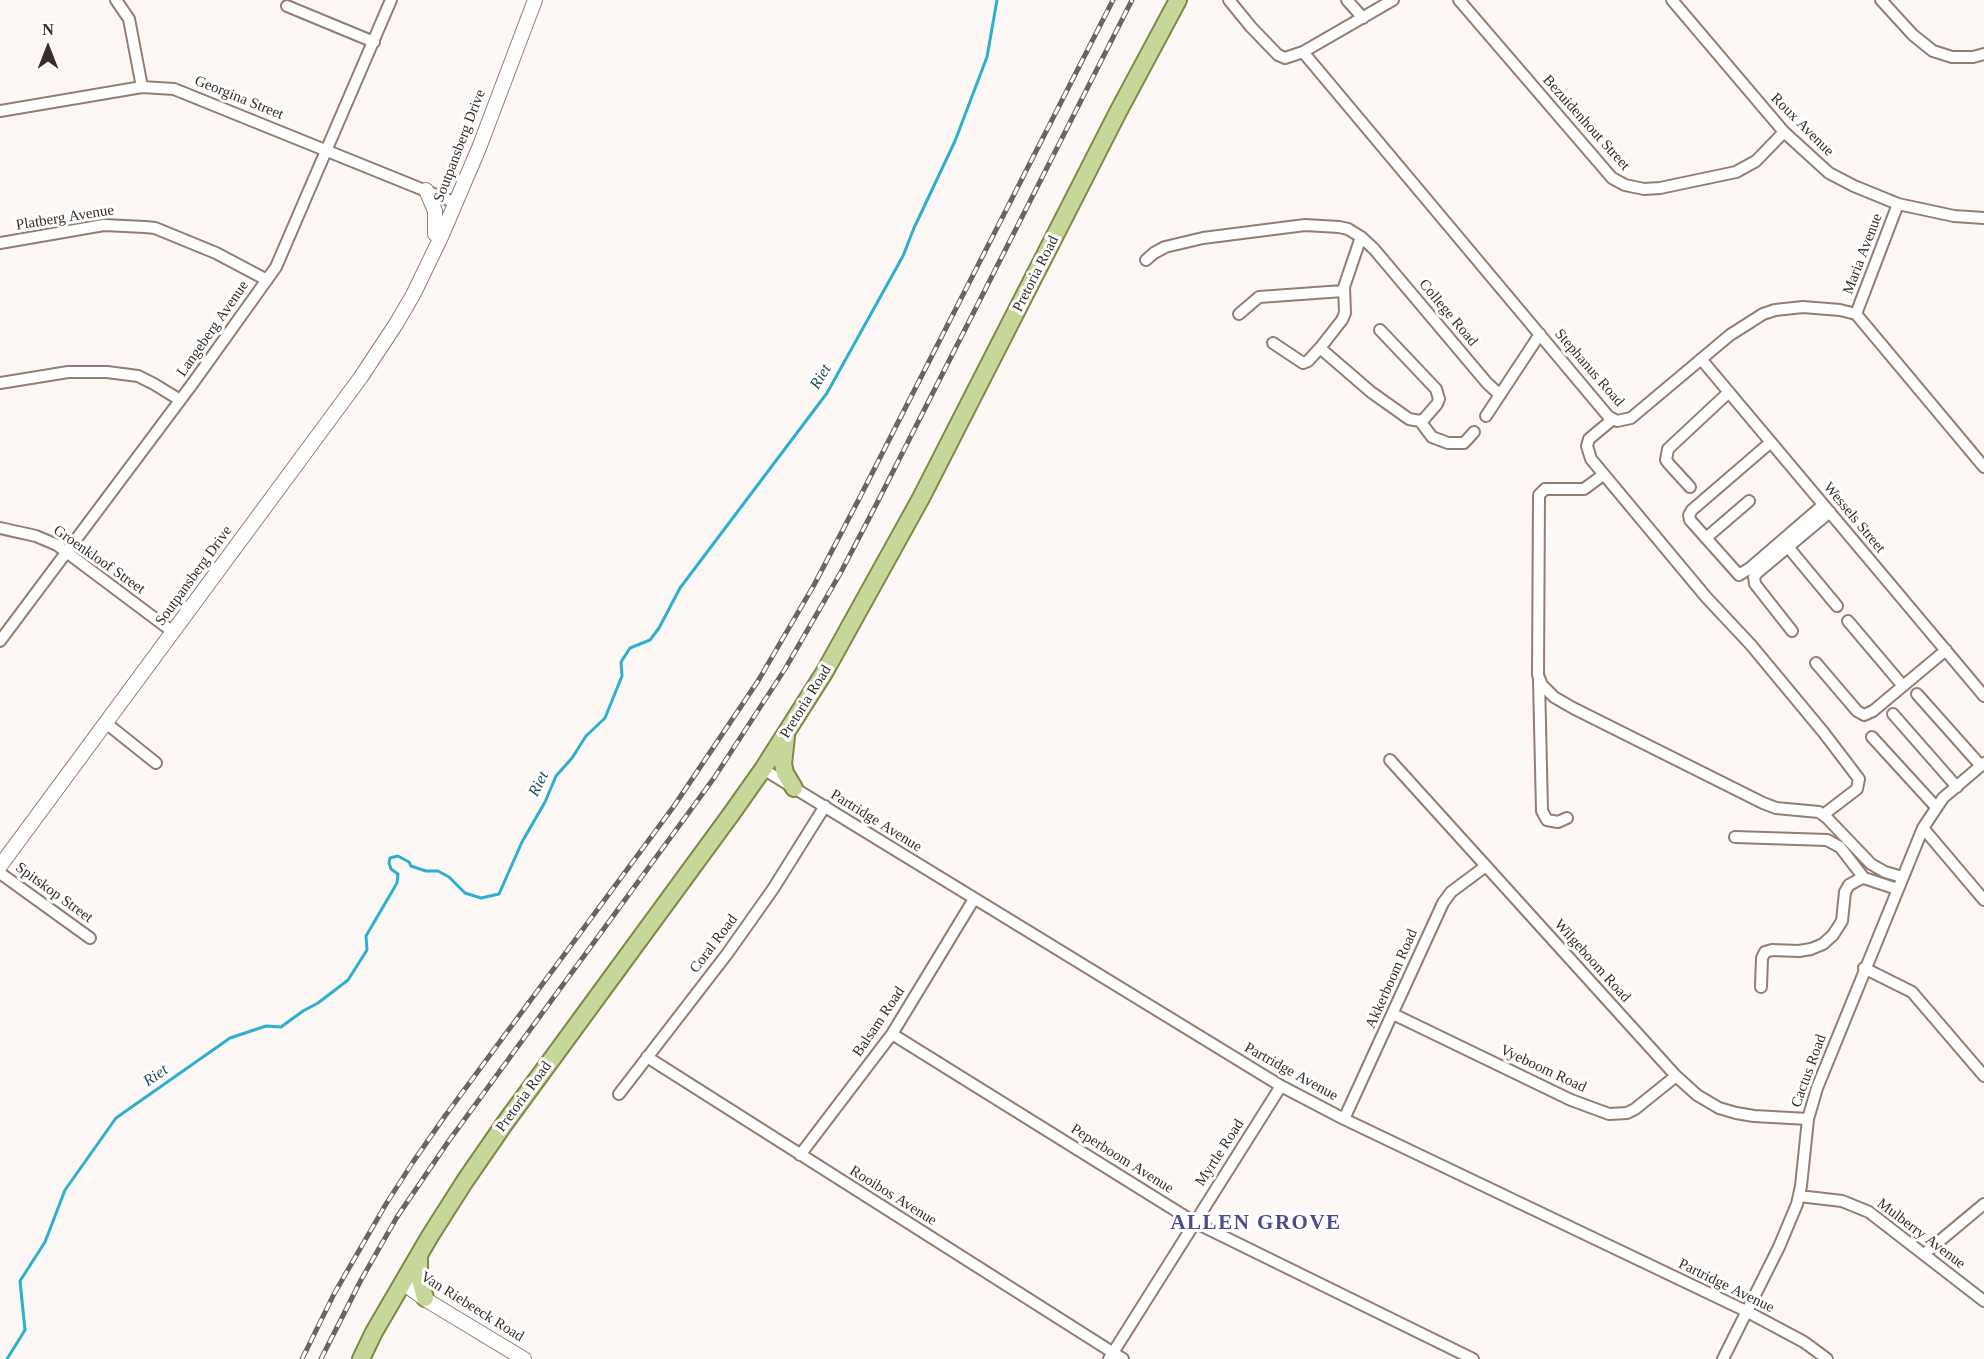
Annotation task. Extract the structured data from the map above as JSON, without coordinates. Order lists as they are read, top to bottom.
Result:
{
  "streets": {
    "main road": ["Pretoria Road"],
    "street": [
      "Georgina Street",
      "Bezuidenhout Street",
      "Roux Avenue",
      "Soutpansberg Drive",
      "Platberg Avenue",
      "Maria Avenue",
      "College Road",
      "Langeberg Avenue",
      "Stephanus Road",
      "Wessels Street",
      "Groenkloof Street",
      "Partridge Avenue",
      "Spitskop Street",
      "Coral Road",
      "Wilgeboom Road",
      "Akkerboom Road",
      "Balsam Road",
      "Vyeboom Road",
      "Cactus Road",
      "Myrtle Road",
      "Peperboom Avenue",
      "Rooibos Avenue",
      "Mulberry Avenue",
      "Van Riebeeck Road"
    ]
  },
  "crossings": [
    ["Georgina Street", "Soutpansberg Drive"],
    ["Georgina Street", "Langeberg Avenue"],
    ["Bezuidenhout Street", "Roux Avenue"],
    ["Roux Avenue", "Maria Avenue"],
    ["Soutpansberg Drive", "Groenkloof Street"],
    ["Platberg Avenue", "Langeberg Avenue"],
    ["Maria Avenue", "Stephanus Road"],
    ["Pretoria Road", "Partridge Avenue"],
    ["Pretoria Road", "Van Riebeeck Road"],
    ["Langeberg Avenue", "Groenkloof Street"],
    ["Stephanus Road", "Wessels Street"],
    ["Partridge Avenue", "Coral Road"],
    ["Partridge Avenue", "Akkerboom Road"],
    ["Partridge Avenue", "Balsam Road"],
    ["Partridge Avenue", "Cactus Road"],
    ["Partridge Avenue", "Myrtle Road"],
    ["Coral Road", "Rooibos Avenue"],
    ["Wilgeboom Road", "Akkerboom Road"],
    ["Wilgeboom Road", "Vyeboom Road"],
    ["Wilgeboom Road", "Cactus Road"],
    ["Akkerboom Road", "Vyeboom Road"],
    ["Balsam Road", "Peperboom Avenue"],
    ["Balsam Road", "Rooibos Avenue"],
    ["Cactus Road", "Mulberry Avenue"],
    ["Myrtle Road", "Peperboom Avenue"],
    ["Myrtle Road", "Rooibos Avenue"]
  ],
  "districts": ["ALLEN GROVE"],
  "water": ["Riet"],
  "north": "top"
}
